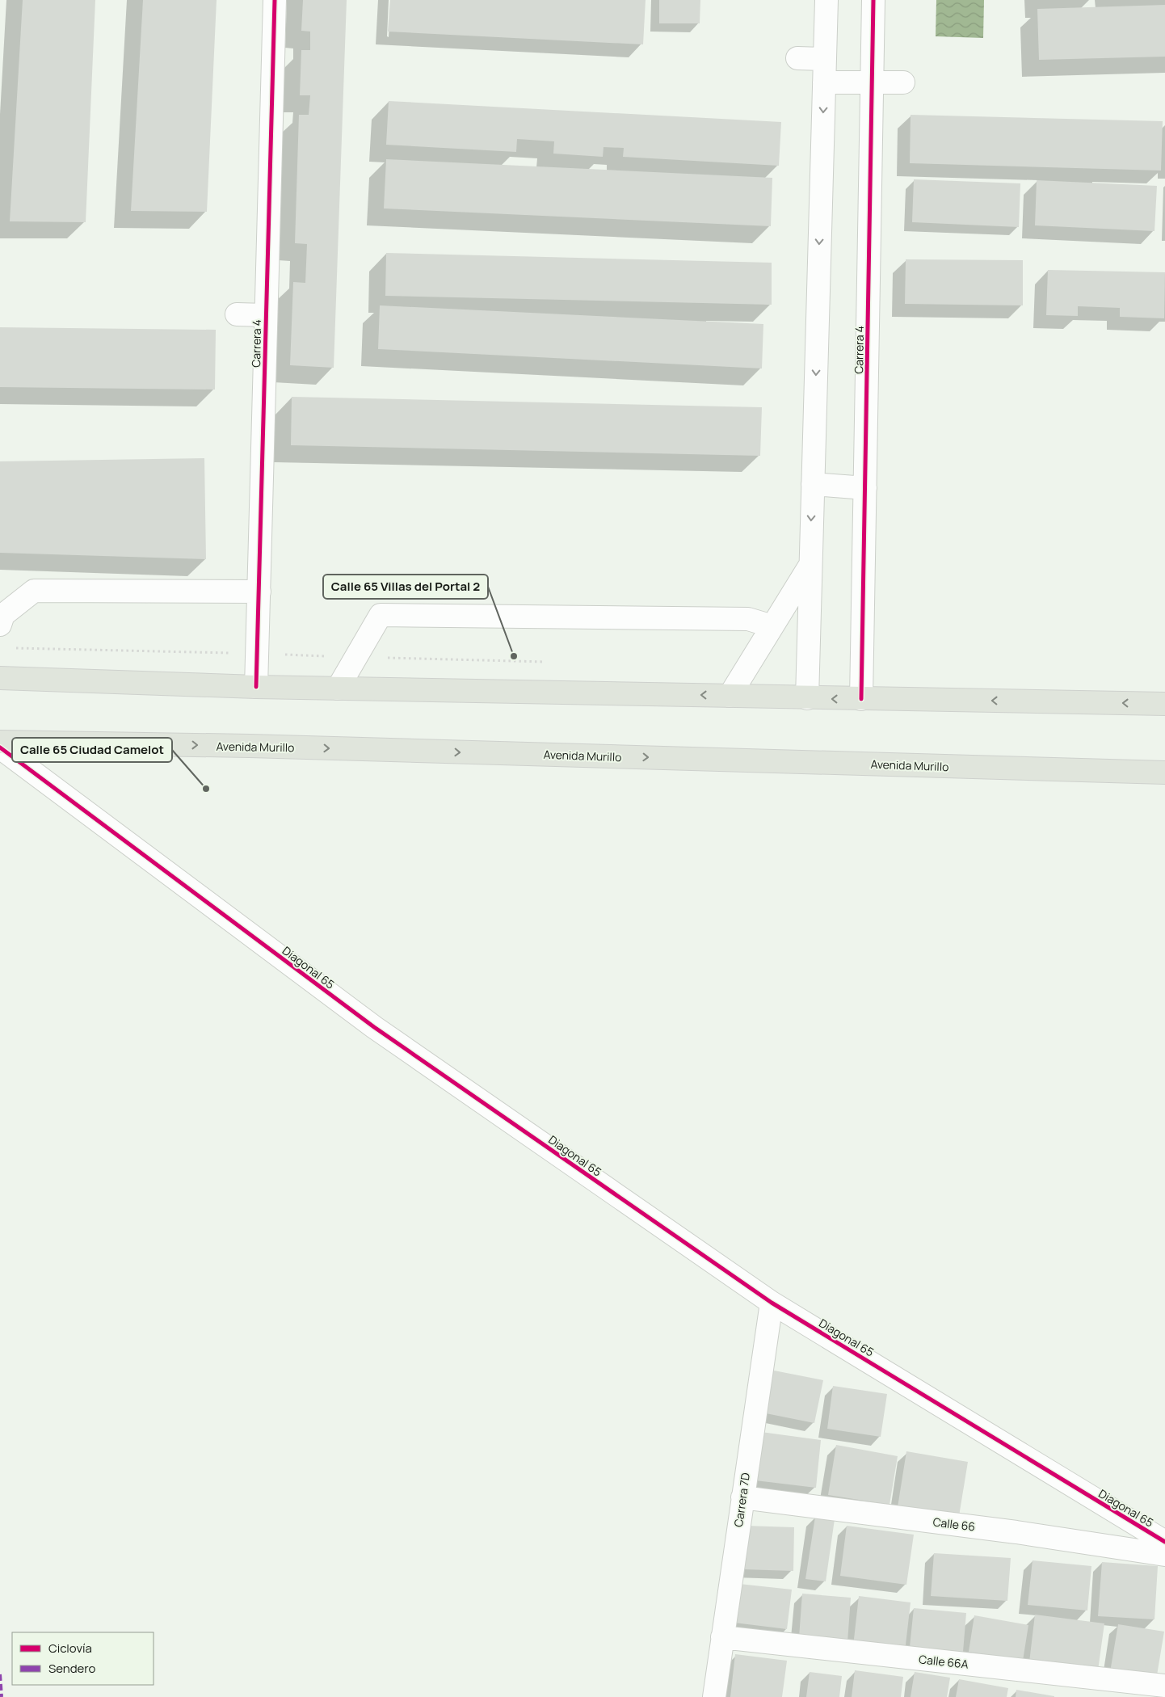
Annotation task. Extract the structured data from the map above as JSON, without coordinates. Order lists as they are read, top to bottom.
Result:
{
  "streets": {
    "main road": ["Avenida Murillo"],
    "street": [
      "Carrera 4",
      "Diagonal 65",
      "Carrera 7D",
      "Calle 66",
      "Calle 66A"
    ]
  },
  "crossings": [
    ["Diagonal 65", "Carrera 7D"],
    ["Carrera 7D", "Calle 66"],
    ["Carrera 7D", "Calle 66A"]
  ],
  "places": ["Calle 65 Villas del Portal 2", "Calle 65 Ciudad Camelot"],
  "legend": ["Ciclovía", "Sendero"]
}
